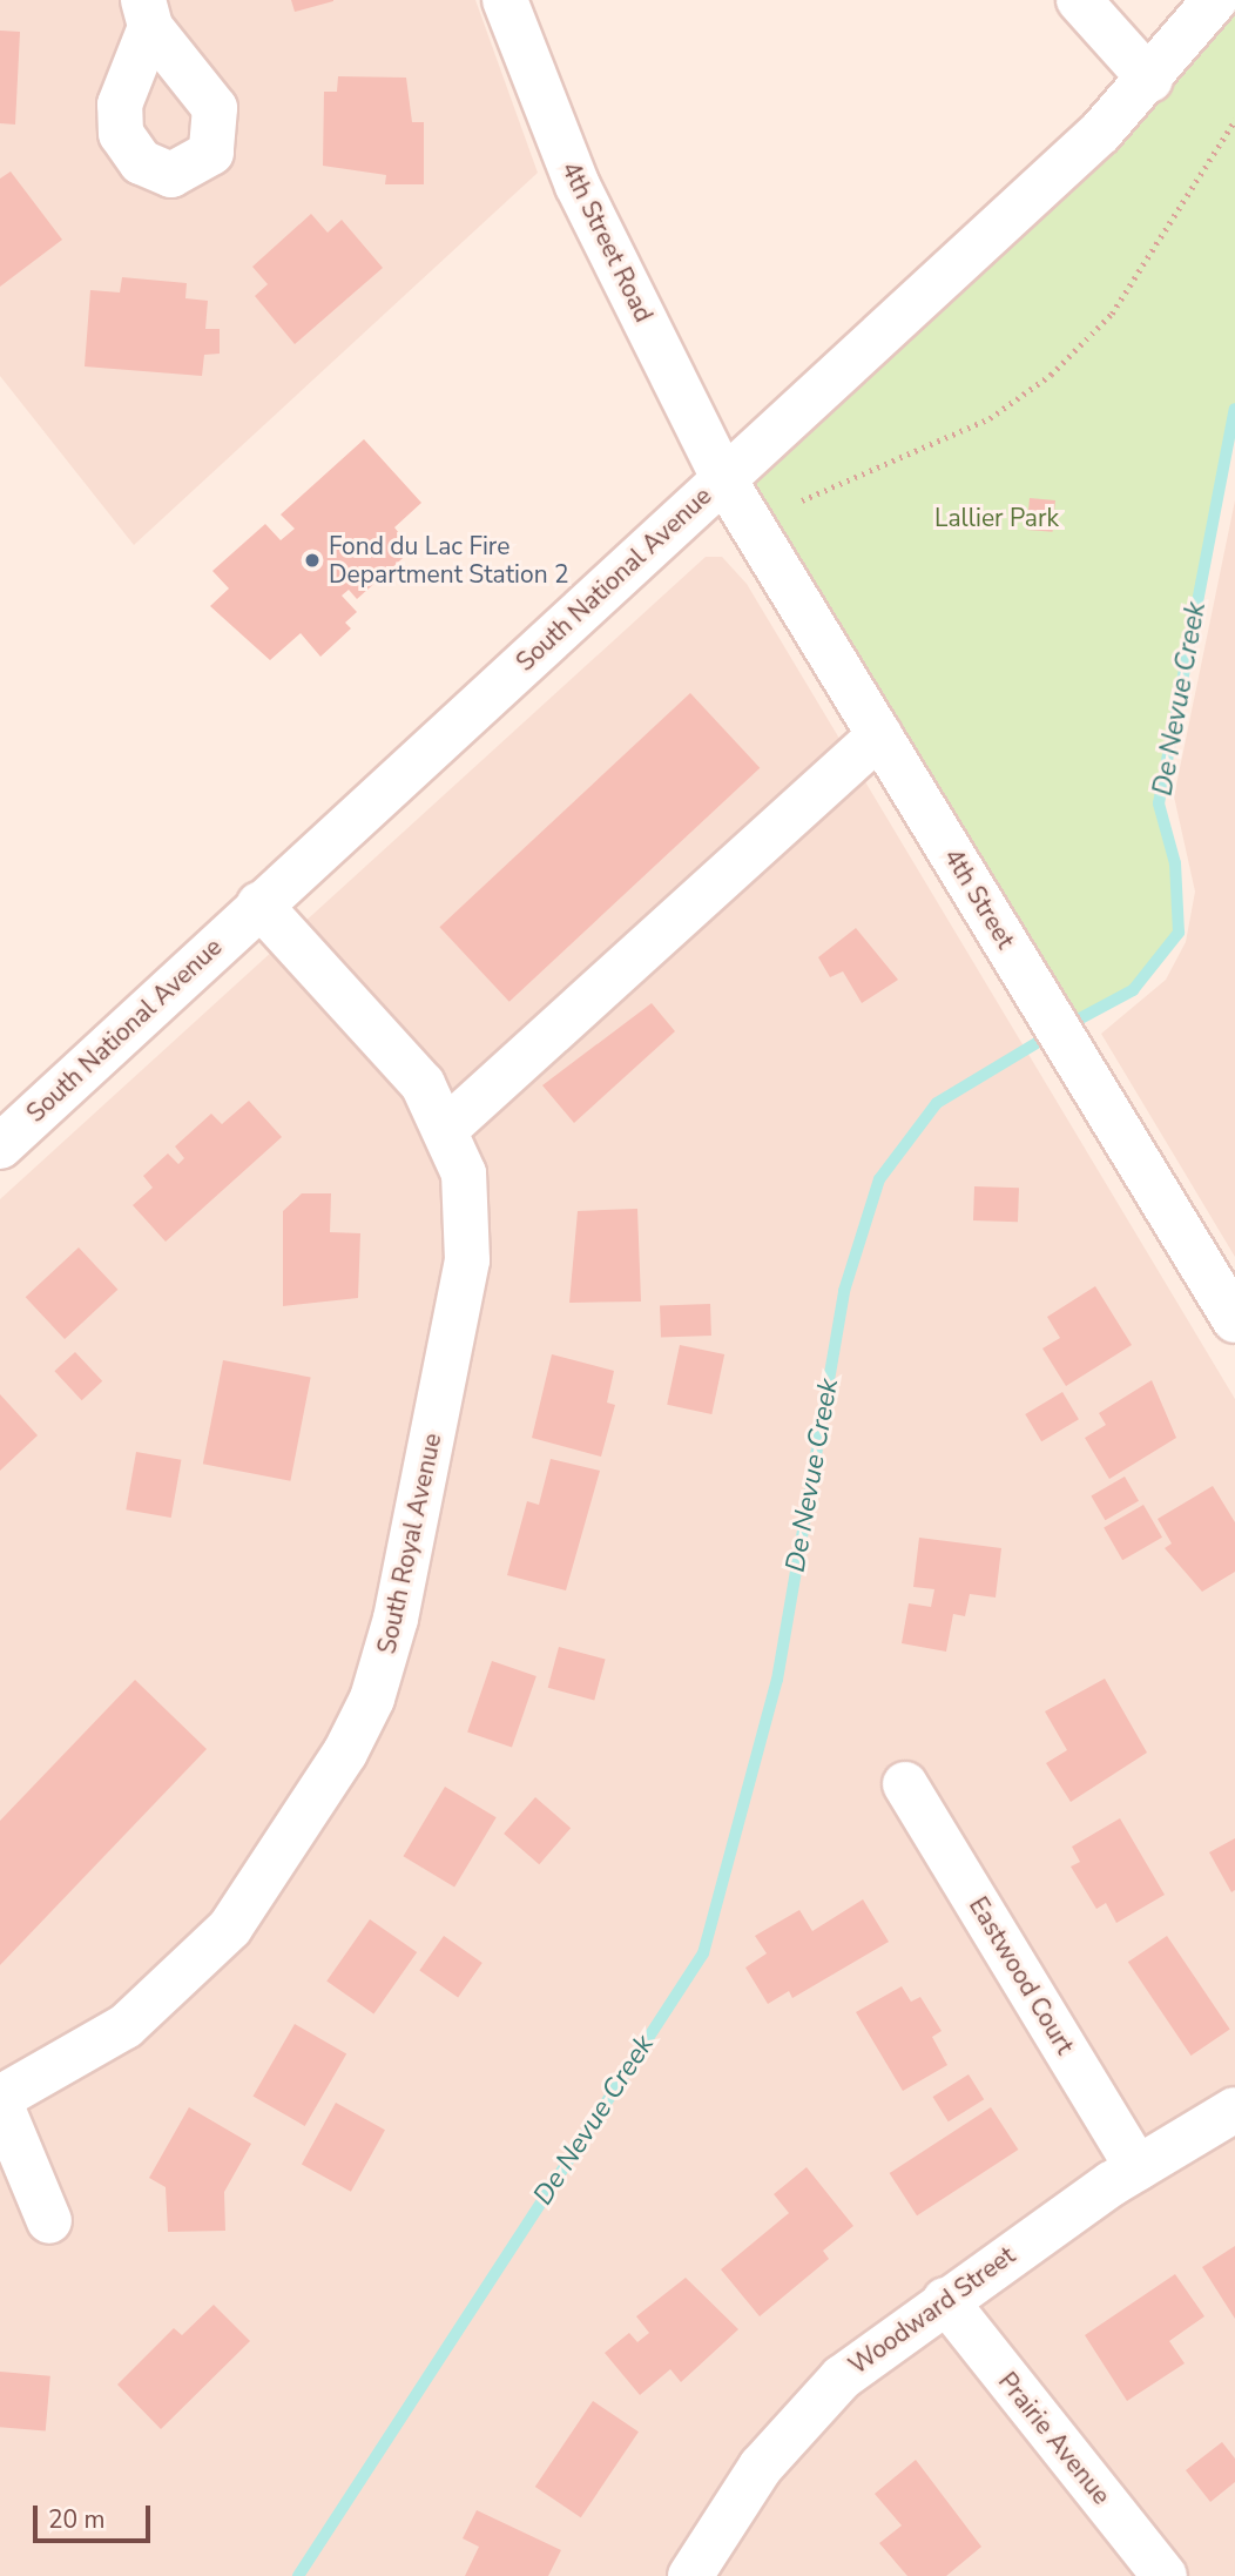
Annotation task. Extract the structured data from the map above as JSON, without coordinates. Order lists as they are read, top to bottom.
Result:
{
  "streets": {
    "street": [
      "4th Street Road",
      "South National Avenue",
      "4th Street",
      "South Royal Avenue",
      "Eastwood Court",
      "Woodward Street",
      "Prairie Avenue"
    ]
  },
  "crossings": [
    ["4th Street Road", "South National Avenue"],
    ["4th Street Road", "4th Street"],
    ["South National Avenue", "4th Street"],
    ["South National Avenue", "South Royal Avenue"],
    ["Eastwood Court", "Woodward Street"],
    ["Woodward Street", "Prairie Avenue"]
  ],
  "water": ["De Nevue Creek"],
  "parks": ["Lallier Park"],
  "places": ["Fond du Lac Fire Department Station 2"],
  "scale_bar": "20 m"
}
